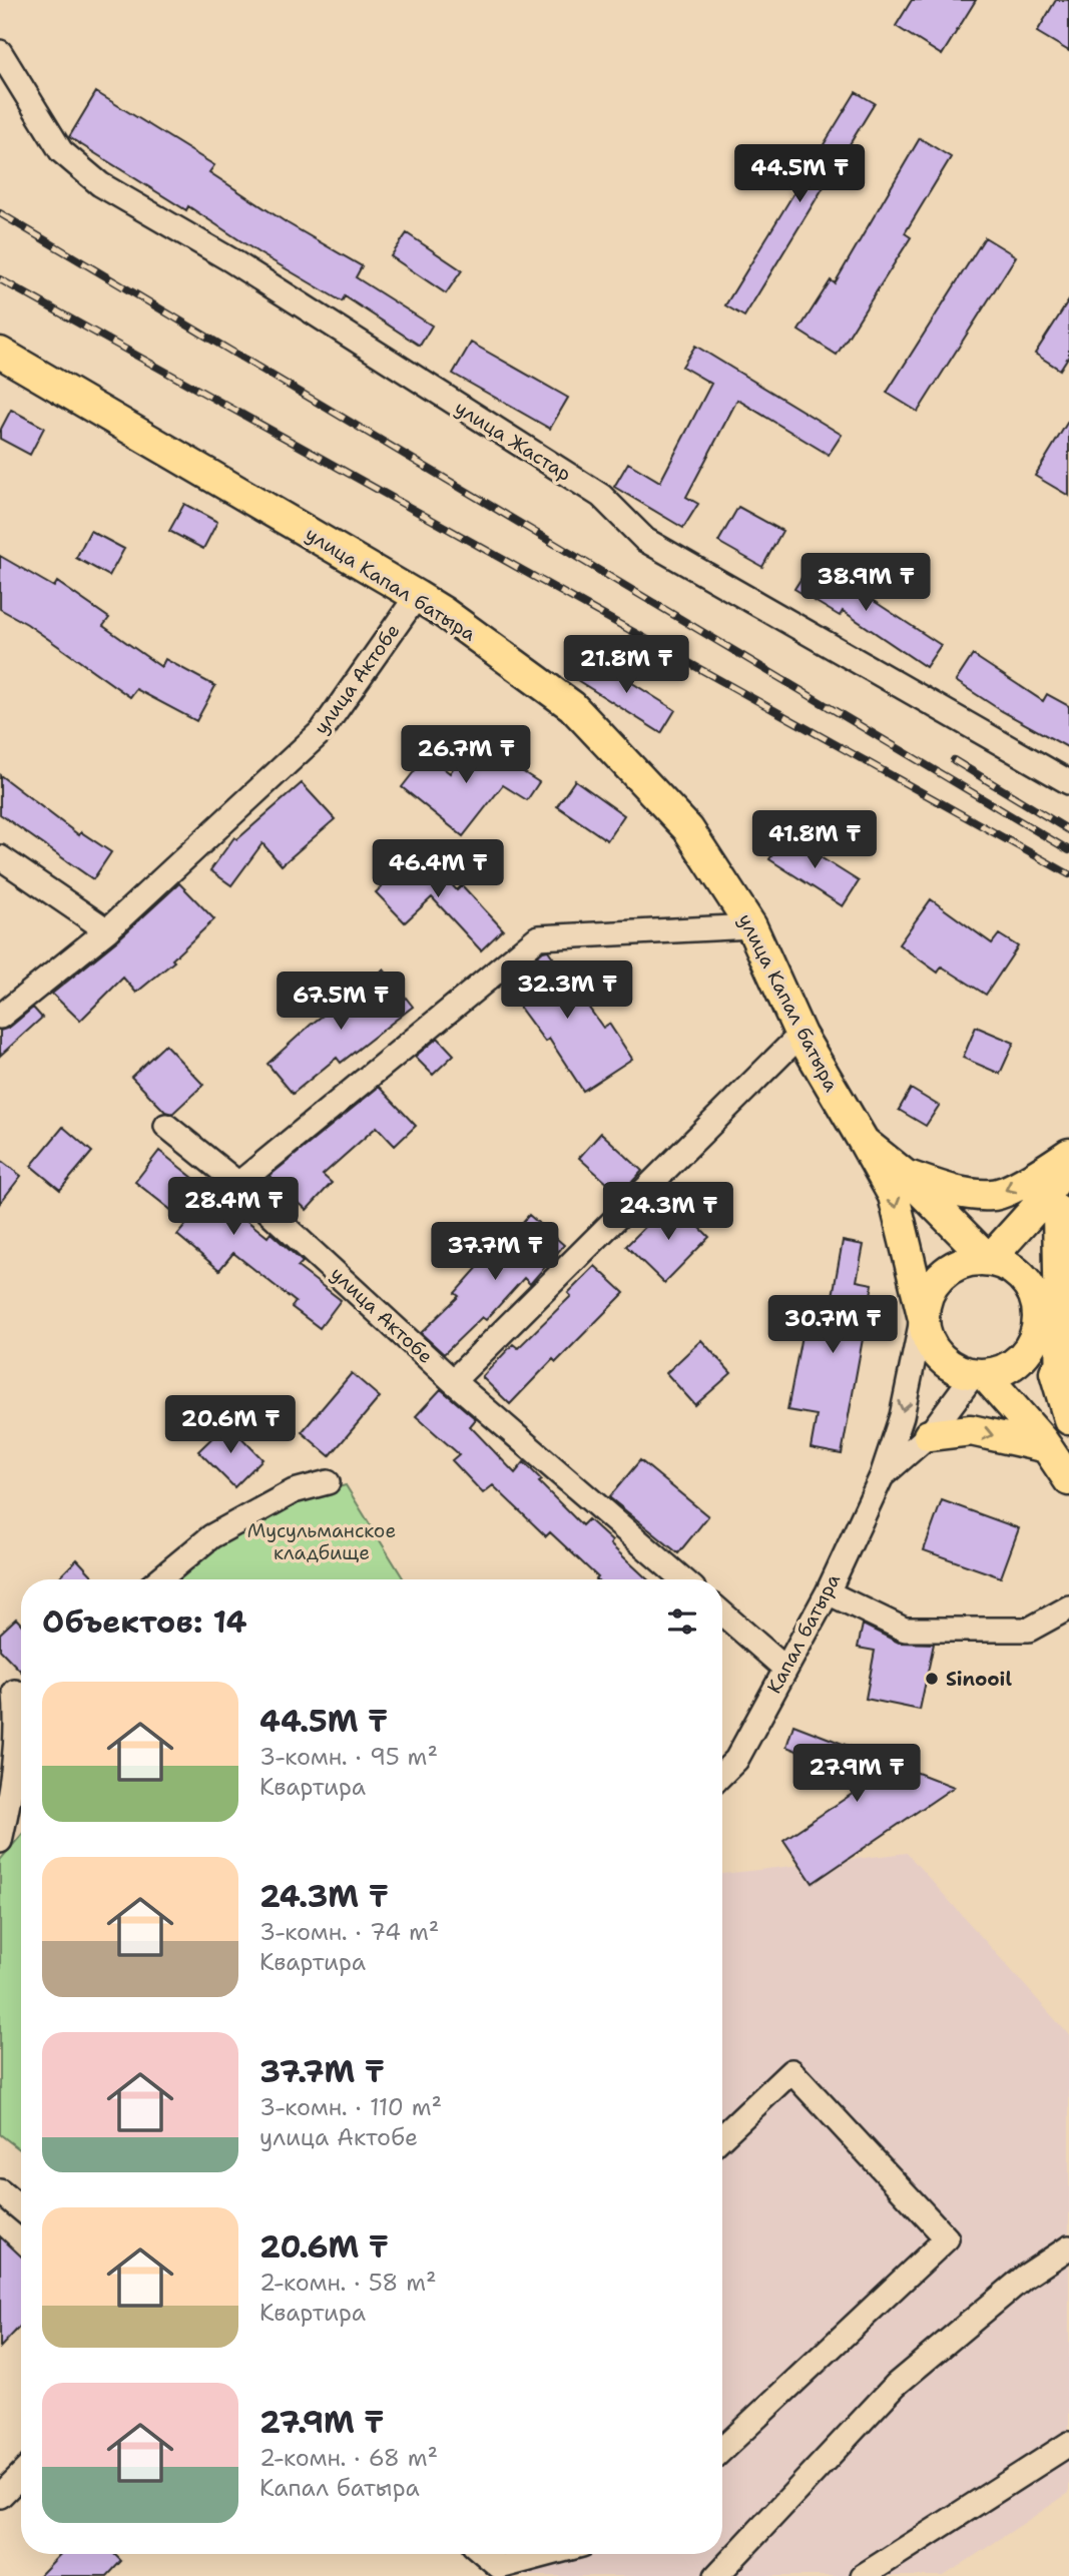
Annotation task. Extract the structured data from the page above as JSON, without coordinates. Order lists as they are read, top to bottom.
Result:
{
  "streets": {
    "main road": ["улица Капал батыра"],
    "street": ["улица Жастар", "улица Актобе", "Капал батыра"]
  },
  "crossings": [
    ["улица Капал батыра", "улица Актобе"],
    ["улица Капал батыра", "Капал батыра"]
  ],
  "parks": ["Мусульманское кладбище"],
  "places": ["Sinooil"],
  "page": {
    "price": [
      "44.5M ₸",
      "38.9M ₸",
      "21.8M ₸",
      "26.7M ₸",
      "41.8M ₸",
      "46.4M ₸",
      "32.3M ₸",
      "67.5M ₸",
      "28.4M ₸",
      "24.3M ₸",
      "37.7M ₸",
      "30.7M ₸",
      "20.6M ₸",
      "27.9M ₸"
    ],
    "heading": "Объектов: 14",
    "list": [
      {
        "name": "44.5M ₸",
        "note": "3-комн. · 95 m² · Квартира"
      },
      {
        "name": "24.3M ₸",
        "note": "3-комн. · 74 m² · Квартира"
      },
      {
        "name": "37.7M ₸",
        "note": "3-комн. · 110 m² · улица Актобе"
      },
      {
        "name": "20.6M ₸",
        "note": "2-комн. · 58 m² · Квартира"
      },
      {
        "name": "27.9M ₸",
        "note": "2-комн. · 68 m² · Капал батыра"
      }
    ]
  }
}
